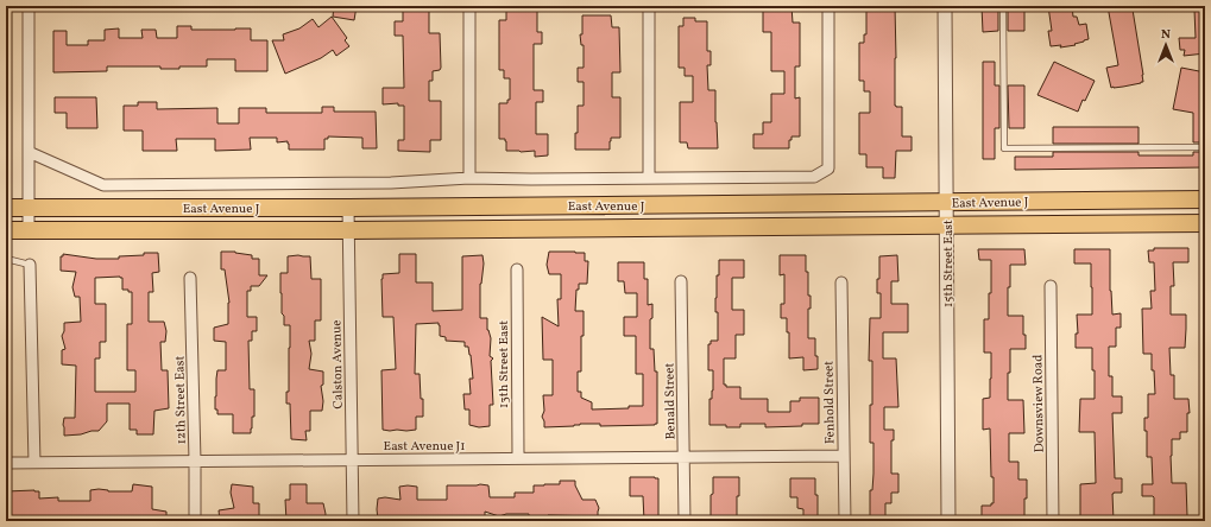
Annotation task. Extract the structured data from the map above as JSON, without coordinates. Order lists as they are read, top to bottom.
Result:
{
  "streets": {
    "main road": ["East Avenue J"],
    "street": [
      "15th Street East",
      "Calston Avenue",
      "13th Street East",
      "12th Street East",
      "Benald Street",
      "Fenhold Street",
      "Downsview Road",
      "East Avenue J1"
    ]
  },
  "crossings": [
    ["East Avenue J", "15th Street East"],
    ["East Avenue J", "Calston Avenue"],
    ["Calston Avenue", "East Avenue J1"],
    ["13th Street East", "East Avenue J1"],
    ["12th Street East", "East Avenue J1"],
    ["Benald Street", "East Avenue J1"],
    ["Fenhold Street", "East Avenue J1"]
  ],
  "north": "top"
}
